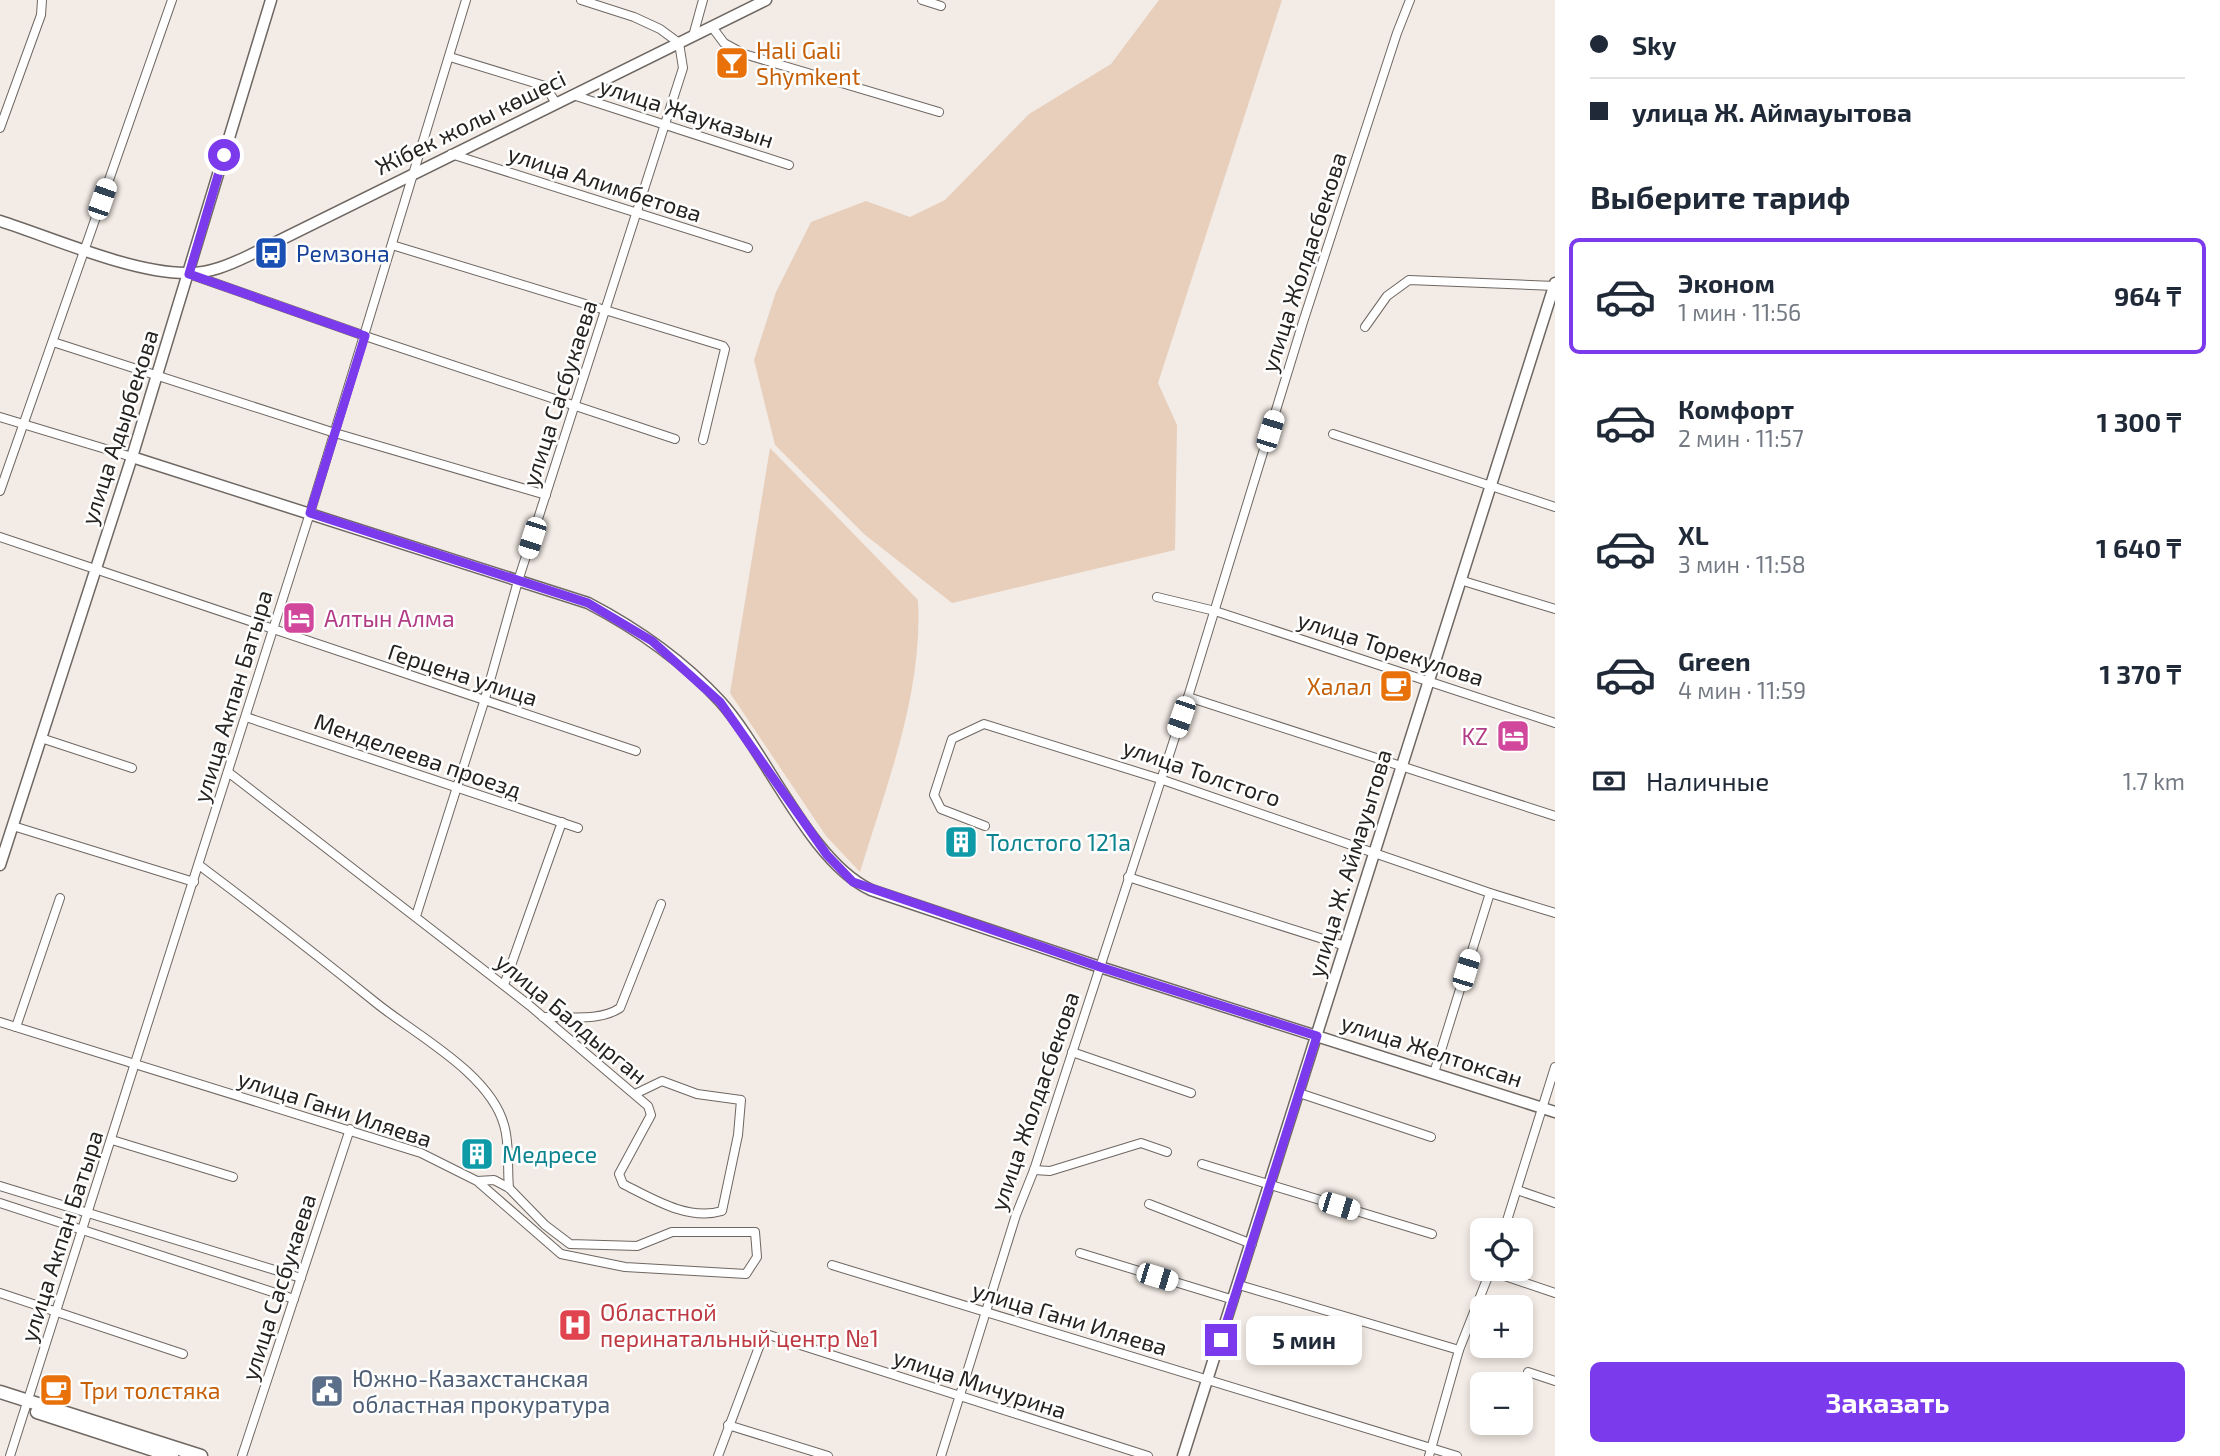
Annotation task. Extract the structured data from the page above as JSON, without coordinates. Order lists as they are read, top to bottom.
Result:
{
  "streets": {
    "street": [
      "улица Жауказын",
      "Жібек жолы көшесі",
      "улица Алимбетова",
      "улица Жолдасбекова",
      "улица Сасбукаева",
      "улица Адырбекова",
      "улица Торекулова",
      "Герцена улица",
      "улица Акпан Батыра",
      "Менделеева проезд",
      "улица Толстого",
      "улица Ж. Аймауытова",
      "улица Балдырган",
      "улица Желтоксан",
      "улица Гани Иляева",
      "улица Мичурина"
    ]
  },
  "crossings": [
    ["улица Жауказын", "Жібек жолы көшесі"],
    ["улица Жауказын", "улица Сасбукаева"],
    ["Жібек жолы көшесі", "улица Алимбетова"],
    ["Жібек жолы көшесі", "улица Сасбукаева"],
    ["Жібек жолы көшесі", "улица Адырбекова"],
    ["Жібек жолы көшесі", "улица Акпан Батыра"],
    ["улица Алимбетова", "улица Сасбукаева"],
    ["улица Жолдасбекова", "улица Торекулова"],
    ["улица Жолдасбекова", "улица Толстого"],
    ["улица Жолдасбекова", "улица Желтоксан"],
    ["улица Жолдасбекова", "улица Гани Иляева"],
    ["улица Жолдасбекова", "улица Мичурина"],
    ["улица Сасбукаева", "Герцена улица"],
    ["улица Сасбукаева", "Менделеева проезд"],
    ["улица Сасбукаева", "улица Балдырган"],
    ["улица Сасбукаева", "улица Желтоксан"],
    ["улица Сасбукаева", "улица Гани Иляева"],
    ["улица Адырбекова", "Герцена улица"],
    ["улица Торекулова", "улица Ж. Аймауытова"],
    ["Герцена улица", "улица Акпан Батыра"],
    ["улица Акпан Батыра", "Менделеева проезд"],
    ["улица Акпан Батыра", "улица Балдырган"],
    ["улица Акпан Батыра", "улица Гани Иляева"],
    ["улица Толстого", "улица Ж. Аймауытова"],
    ["улица Ж. Аймауытова", "улица Желтоксан"],
    ["улица Ж. Аймауытова", "улица Гани Иляева"]
  ],
  "places": {
    "bar": ["Hali Gali Shymkent"],
    "bus stop": ["Ремзона"],
    "hotel": ["Алтын Алма", "KZ"],
    "cafe": ["Халал", "Три толстяка"],
    "building": ["Толстого 121а", "Медресе"],
    "hospital": ["Областной перинатальный центр №1"],
    "public building": ["Южно-Казахстанская областная прокуратура"]
  },
  "page": {
    "banner": ["Sky", "улица Ж. Аймауытова"],
    "heading": "Выберите тариф",
    "list": [
      {
        "name": "Эконом",
        "note": "1 мин · 11:56",
        "value": "964 ₸"
      },
      {
        "name": "Комфорт",
        "note": "2 мин · 11:57",
        "value": "1 300 ₸"
      },
      {
        "name": "XL",
        "note": "3 мин · 11:58",
        "value": "1 640 ₸"
      },
      {
        "name": "Green",
        "note": "4 мин · 11:59",
        "value": "1 370 ₸"
      }
    ],
    "pay": ["Наличные", "1.7 km"],
    "map_buttons": ["+", "−"],
    "bubble": "5 мин",
    "buttons": "Заказать"
  }
}
